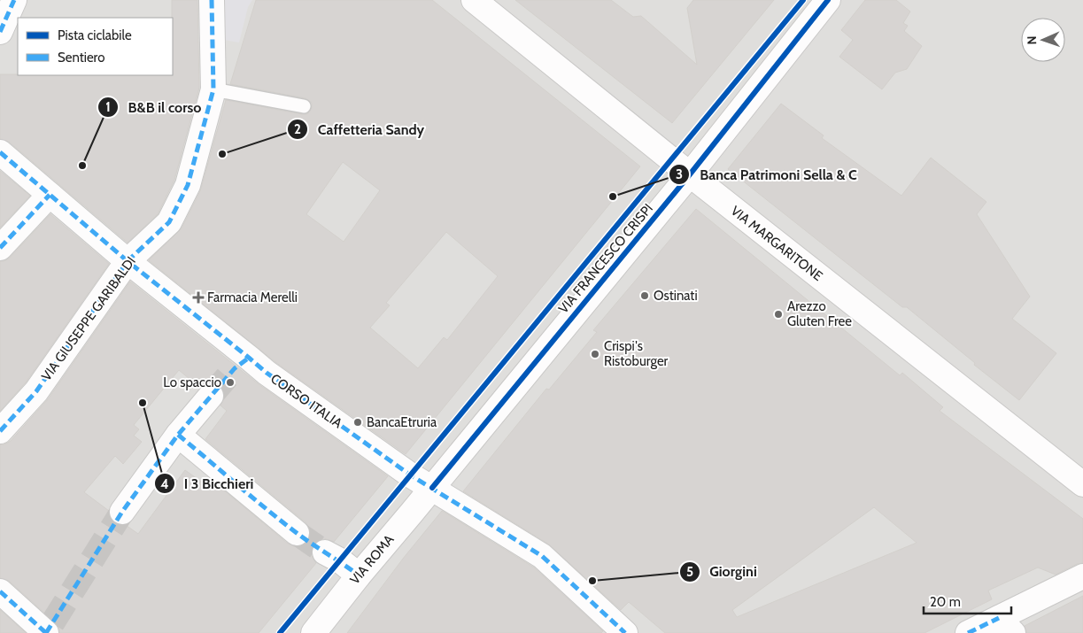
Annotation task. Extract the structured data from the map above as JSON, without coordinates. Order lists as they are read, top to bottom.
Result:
{
  "streets": {
    "street": [
      "VIA MARGARITONE",
      "VIA FRANCESCO CRISPI",
      "VIA GIUSEPPE GARIBALDI",
      "CORSO ITALIA",
      "VIA ROMA"
    ]
  },
  "crossings": [
    ["VIA MARGARITONE", "VIA FRANCESCO CRISPI"],
    ["VIA FRANCESCO CRISPI", "CORSO ITALIA"],
    ["VIA FRANCESCO CRISPI", "VIA ROMA"],
    ["VIA GIUSEPPE GARIBALDI", "CORSO ITALIA"],
    ["CORSO ITALIA", "VIA ROMA"]
  ],
  "places": {
    "other": [
      "Caffetteria Sandy",
      "B&B il corso",
      "Banca Patrimoni Sella & C",
      "Ostinati",
      "Arezzo Gluten Free",
      "Crispi's Ristoburger",
      "Lo spaccio",
      "I 3 Bicchieri",
      "BancaEtruria",
      "Giorgini"
    ],
    "health": ["Farmacia Merelli"]
  },
  "legend": ["Pista ciclabile", "Sentiero"],
  "scale_bar": "20 m",
  "north": "left"
}
